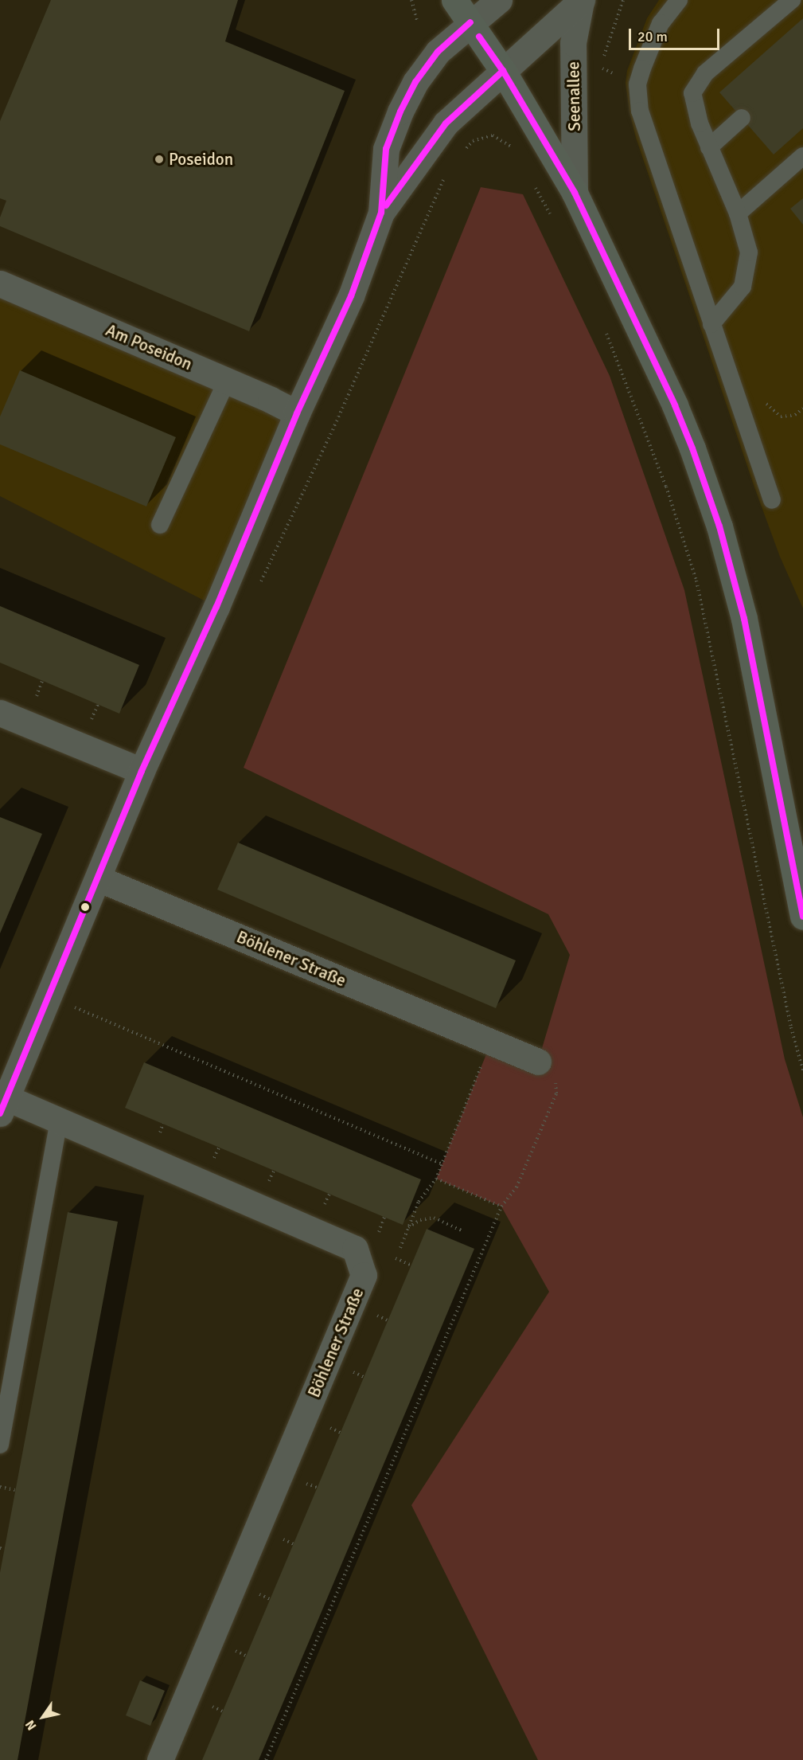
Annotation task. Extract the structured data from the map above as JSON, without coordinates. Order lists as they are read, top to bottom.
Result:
{
  "streets": {
    "main road": ["Seenallee"],
    "street": ["Am Poseidon", "Böhlener Straße"]
  },
  "places": ["Poseidon"],
  "scale_bar": "20 m",
  "north": "bottom left"
}
